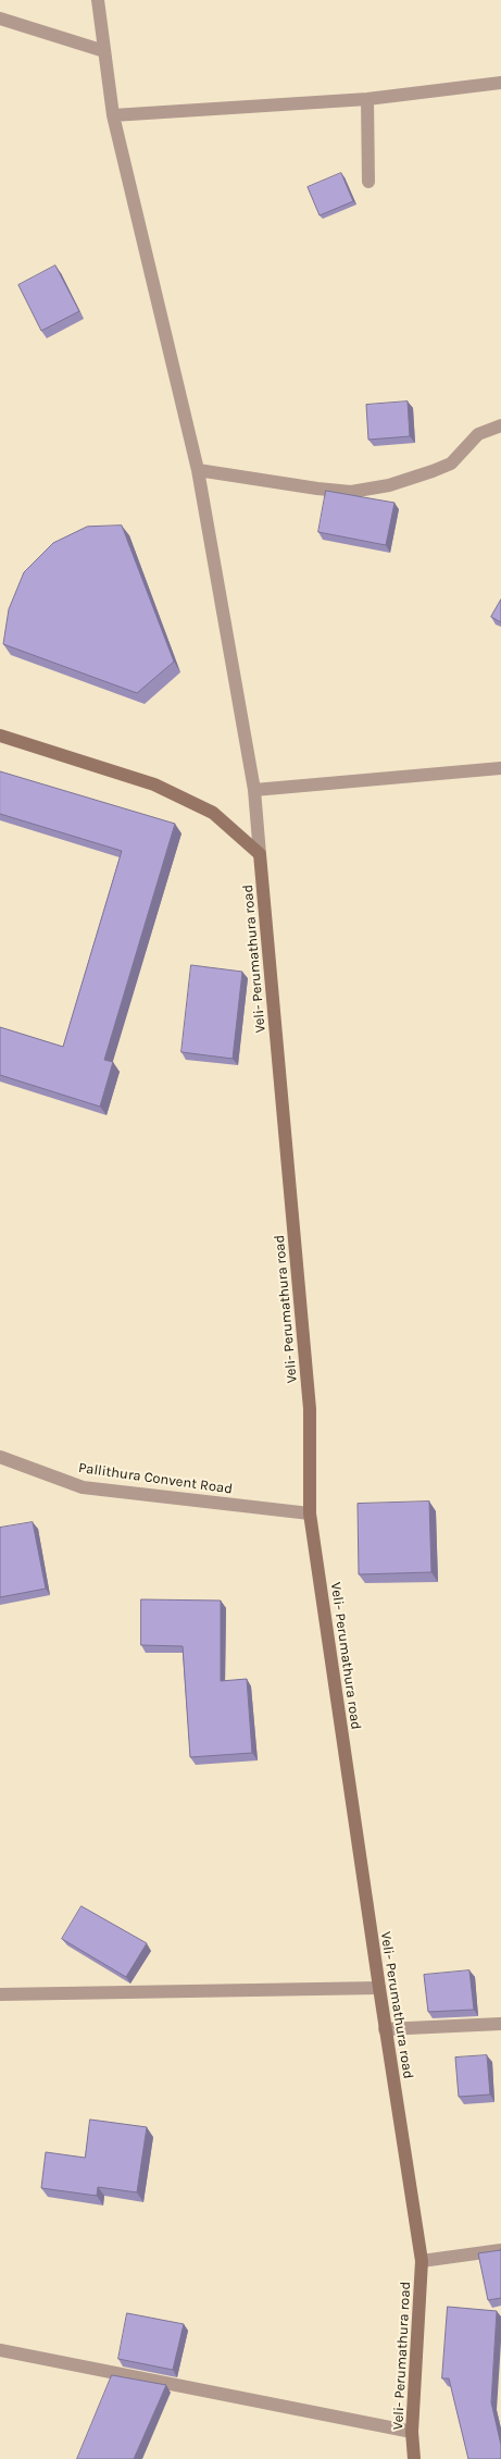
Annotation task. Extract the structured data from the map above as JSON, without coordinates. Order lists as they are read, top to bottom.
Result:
{
  "streets": {
    "main road": ["Veli- Perumathura road"],
    "street": ["Pallithura Convent Road"]
  },
  "crossings": [
    ["Veli- Perumathura road", "Pallithura Convent Road"]
  ]
}
